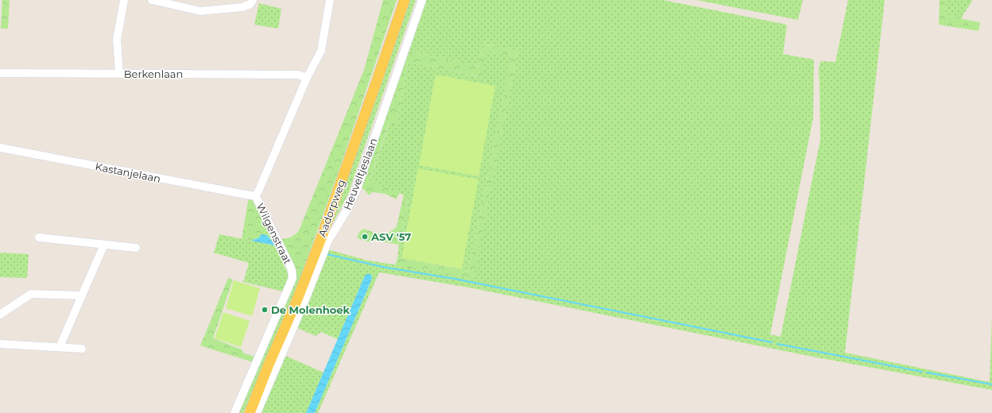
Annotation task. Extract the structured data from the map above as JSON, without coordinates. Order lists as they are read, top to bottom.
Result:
{
  "streets": {
    "main road": ["Aadorpweg"],
    "street": [
      "Berkenlaan",
      "Kastanjelaan",
      "Heuveltjeslaan",
      "Wilgenstraat"
    ]
  },
  "crossings": [
    ["Berkenlaan", "Wilgenstraat"],
    ["Kastanjelaan", "Wilgenstraat"]
  ],
  "places": ["ASV '57", "De Molenhoek"]
}
